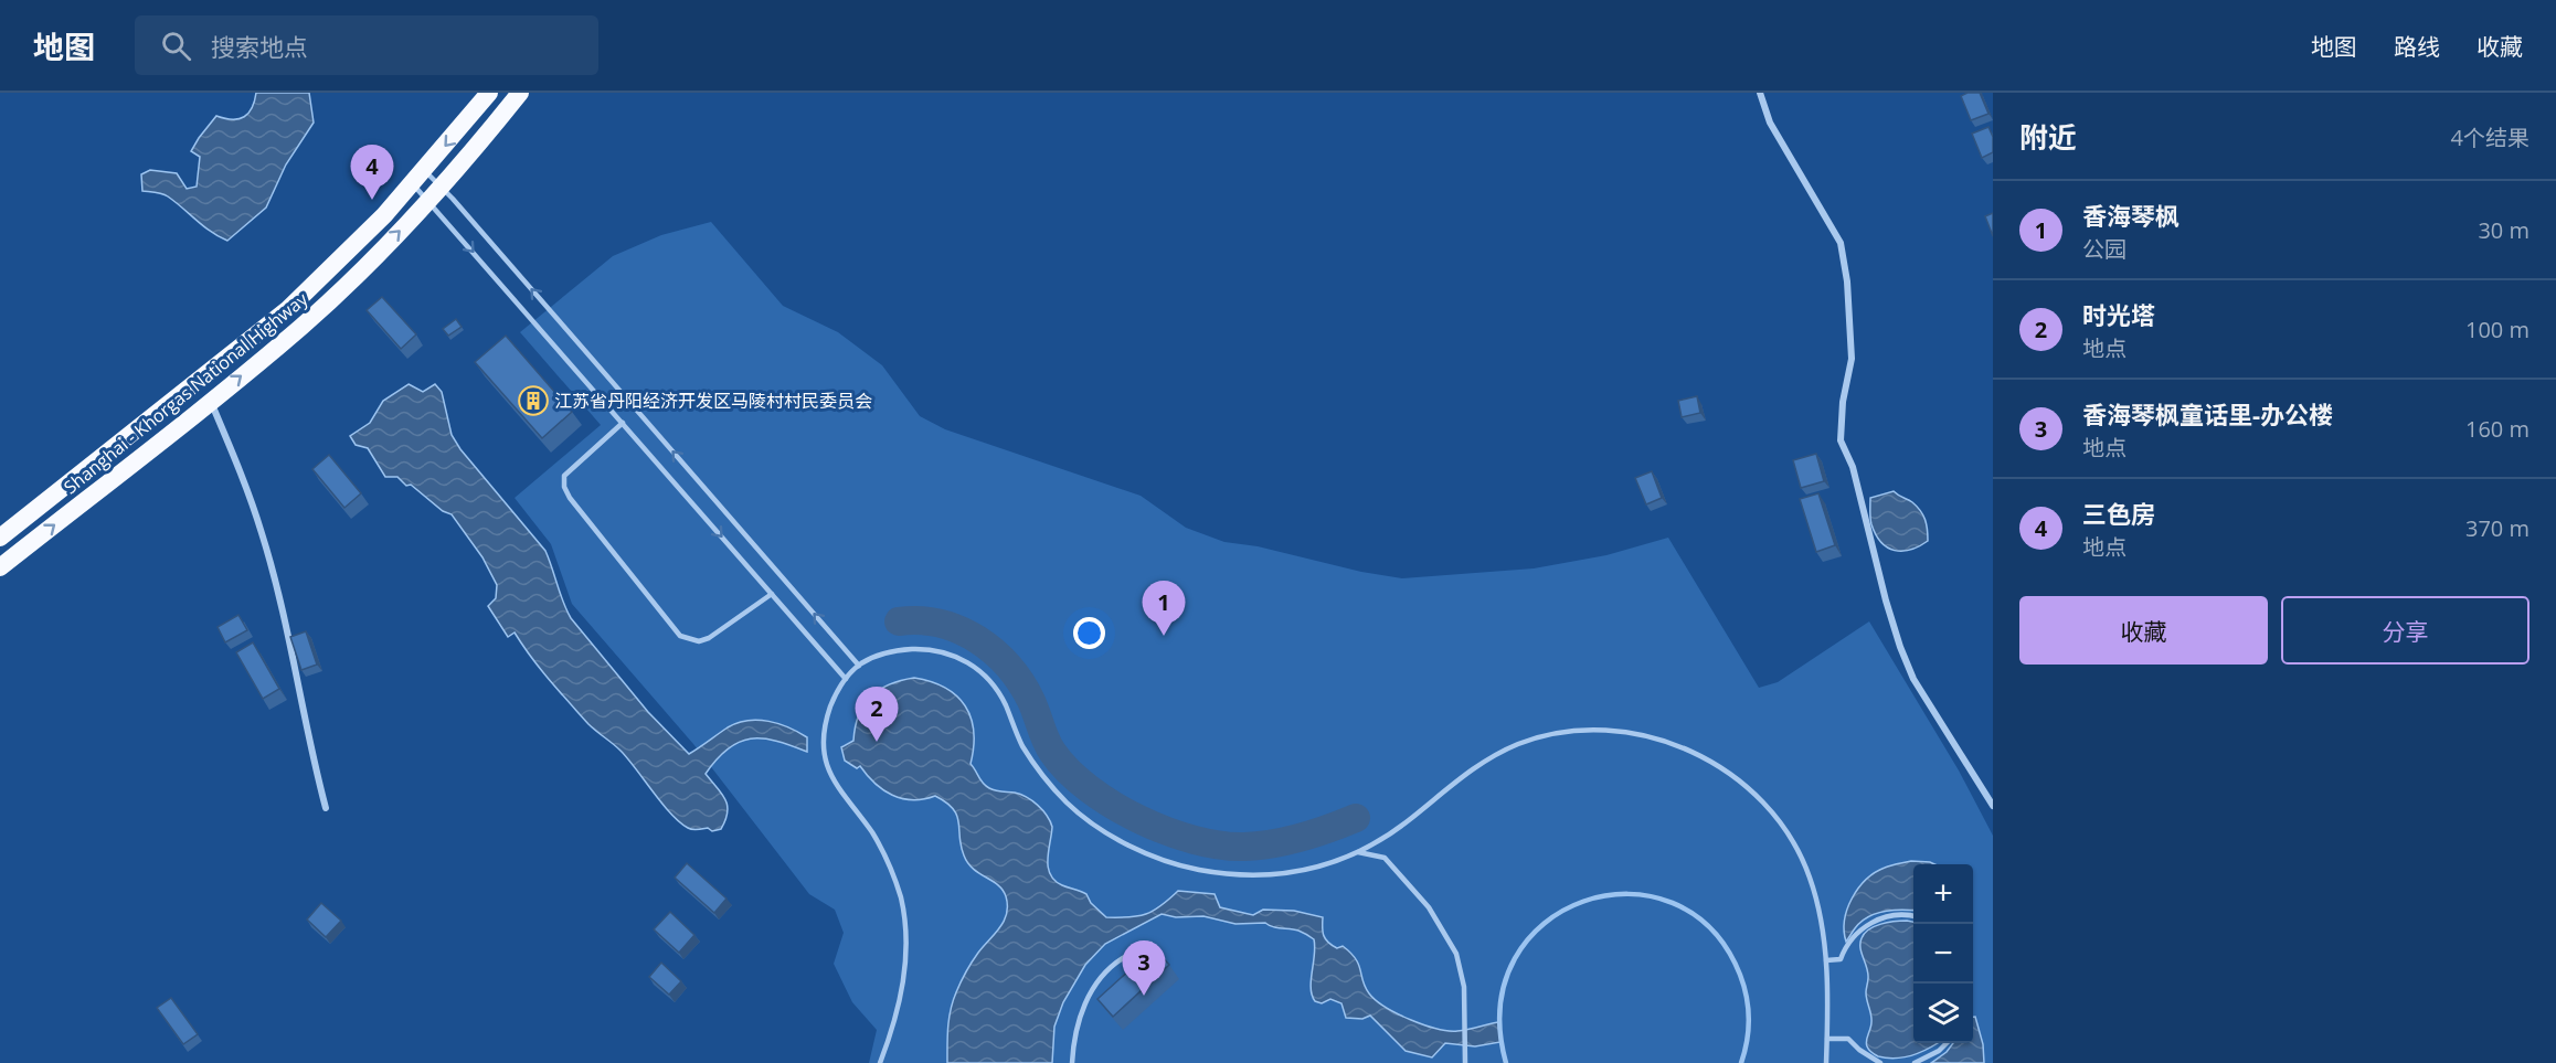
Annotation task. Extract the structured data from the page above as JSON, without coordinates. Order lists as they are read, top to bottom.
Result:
{
  "streets": {
    "highway": ["Shanghai - Khorgas National Highway"]
  },
  "places": {
    "building": ["江苏省丹阳经济开发区马陵村村民委员会"]
  },
  "page": {
    "header": "地图",
    "search": "搜索地点",
    "nav": ["地图", "路线", "收藏"],
    "heading": ["附近", "4个结果"],
    "pins": [
      "4",
      "1",
      "2",
      "3"
    ],
    "list": [
      {
        "mark": "1",
        "name": "香海琴枫",
        "note": "公园",
        "value": "30 m"
      },
      {
        "mark": "2",
        "name": "时光塔",
        "note": "地点",
        "value": "100 m"
      },
      {
        "mark": "3",
        "name": "香海琴枫童话里-办公楼",
        "note": "地点",
        "value": "160 m"
      },
      {
        "mark": "4",
        "name": "三色房",
        "note": "地点",
        "value": "370 m"
      }
    ],
    "buttons": ["收藏", "分享"],
    "map_buttons": ["+", "−"]
  }
}
